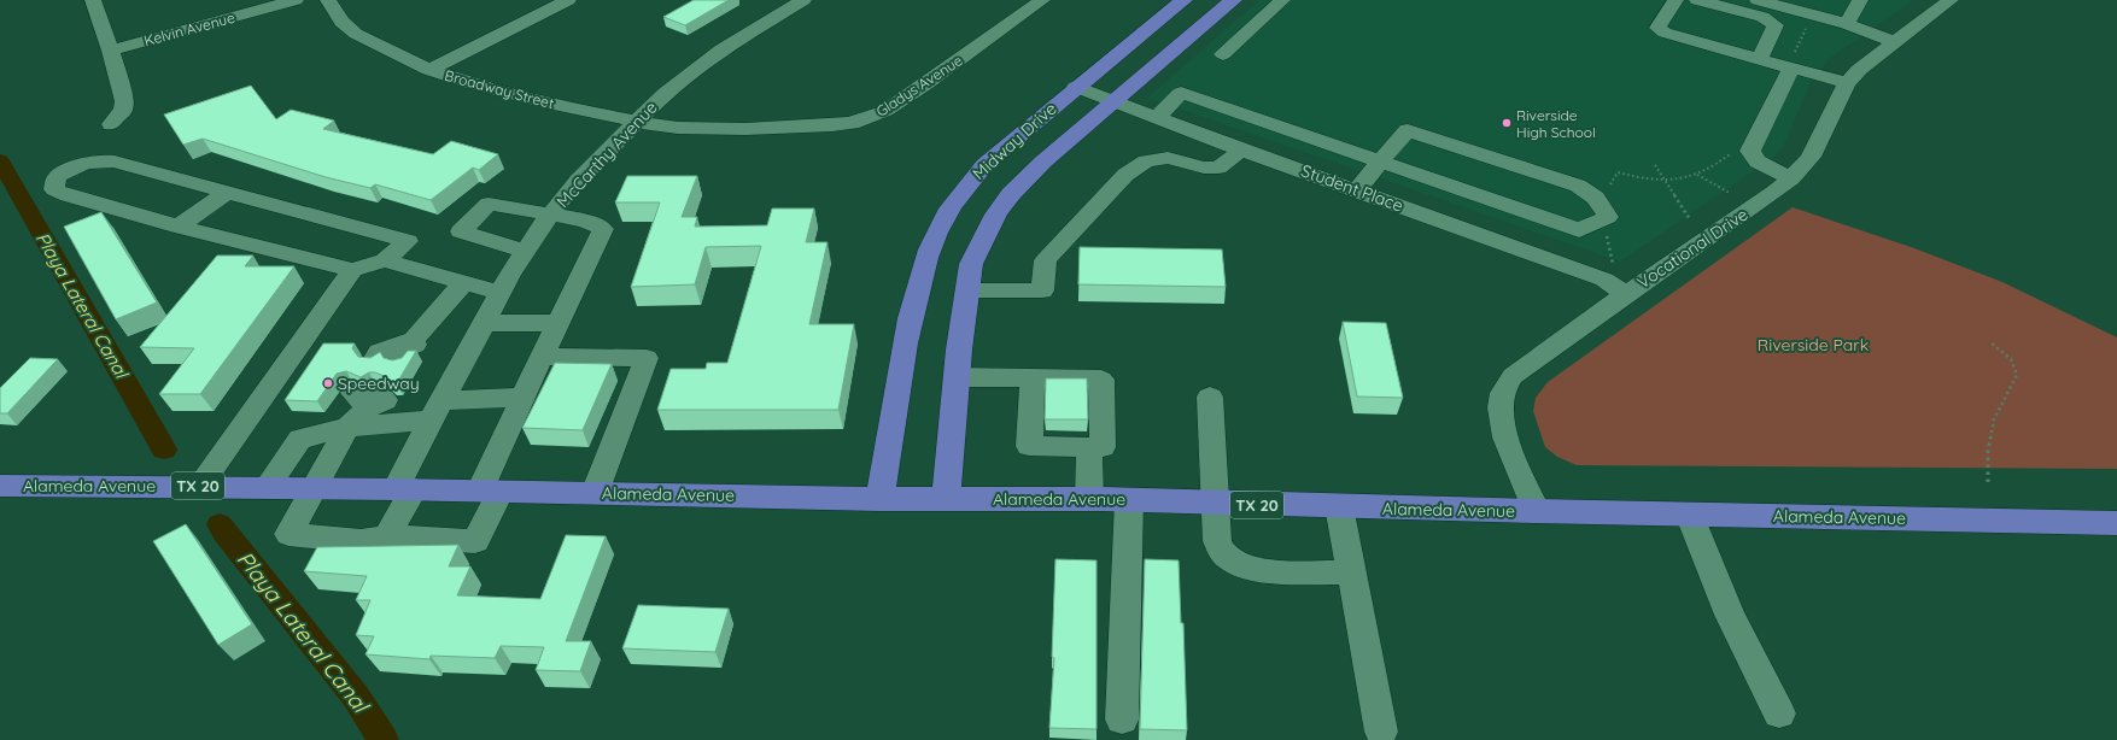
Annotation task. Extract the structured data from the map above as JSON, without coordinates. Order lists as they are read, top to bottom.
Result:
{
  "streets": {
    "main road": ["Midway Drive", "Alameda Avenue", "TX 20"],
    "street": [
      "Kelvin Avenue",
      "Gladys Avenue",
      "Broadway Street",
      "McCarthy Avenue",
      "Student Place",
      "Vocational Drive"
    ]
  },
  "crossings": [
    ["Gladys Avenue", "Broadway Street"],
    ["Gladys Avenue", "McCarthy Avenue"],
    ["Broadway Street", "McCarthy Avenue"],
    ["Midway Drive", "Student Place"],
    ["Midway Drive", "Alameda Avenue"],
    ["McCarthy Avenue", "Alameda Avenue"],
    ["Student Place", "Vocational Drive"],
    ["Vocational Drive", "Alameda Avenue"]
  ],
  "water": ["Playa Lateral Canal"],
  "parks": ["Riverside Park"],
  "places": ["Riverside High School", "Speedway"]
}
